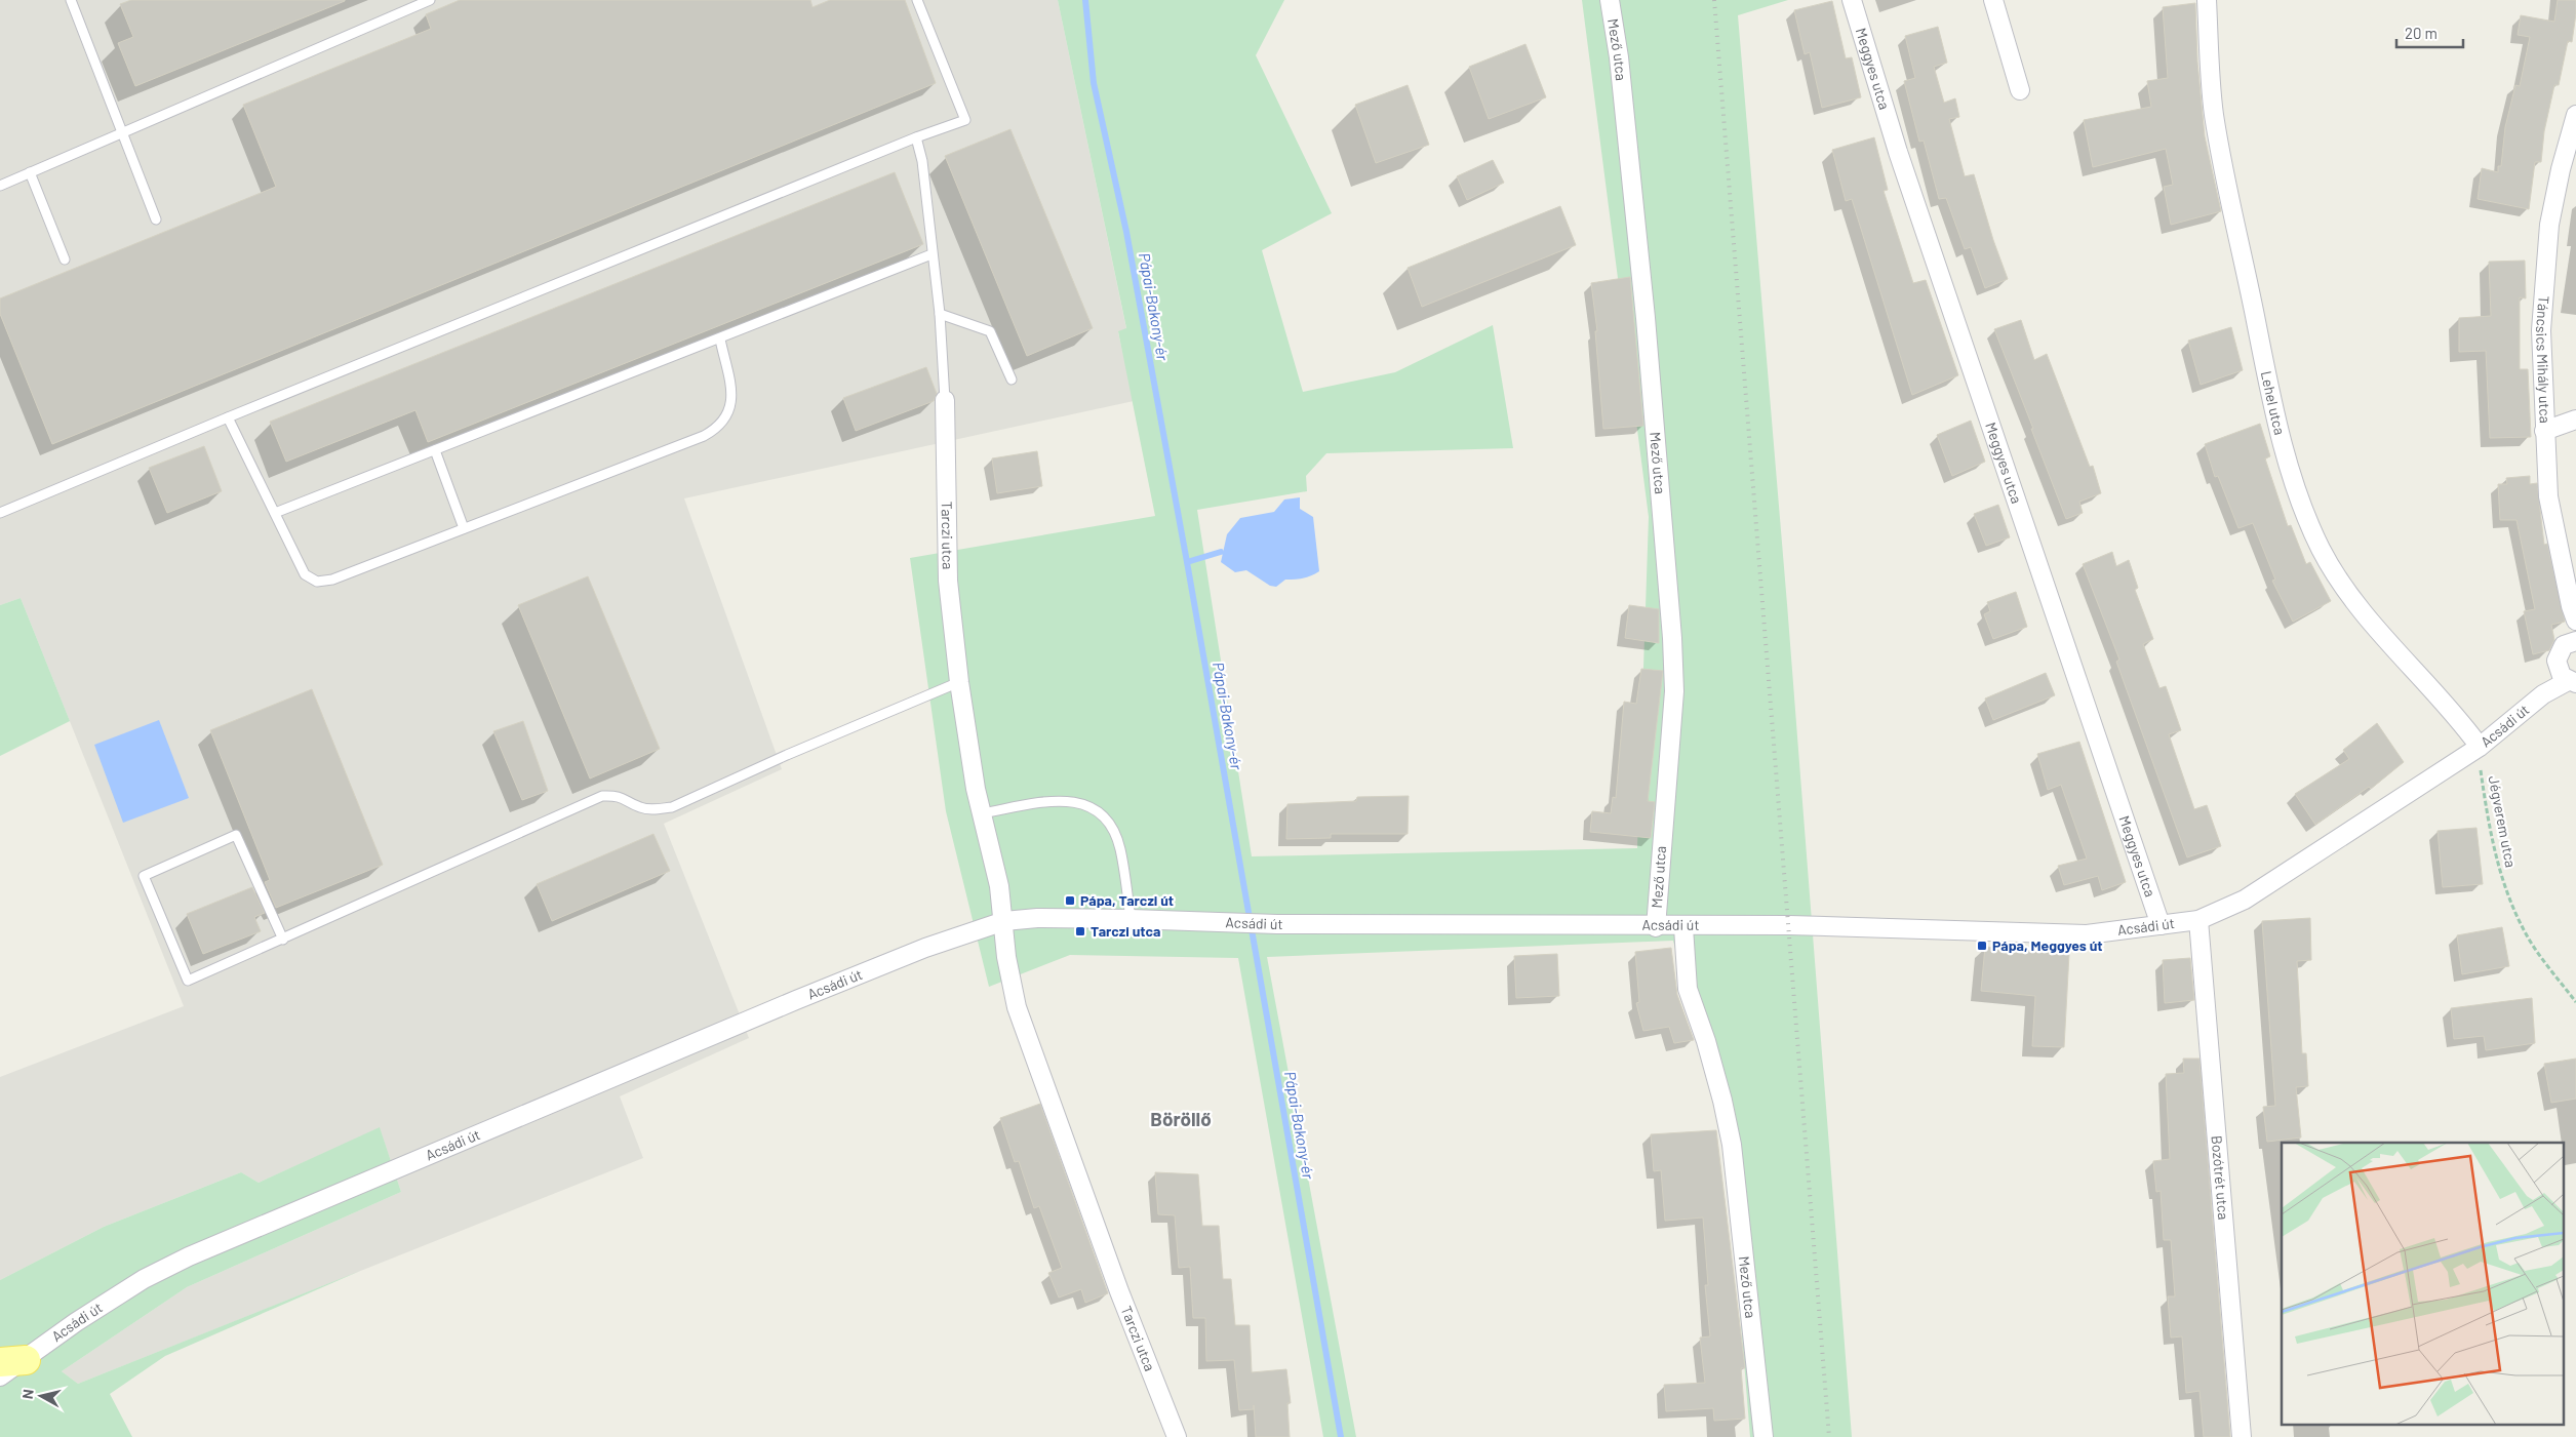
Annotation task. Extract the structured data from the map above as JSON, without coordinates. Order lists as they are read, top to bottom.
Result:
{
  "streets": {
    "street": [
      "Mező utca",
      "Meggyes utca",
      "Táncsics Mihály utca",
      "Lehel utca",
      "Tarczi utca",
      "Acsádi út",
      "Bozótrét utca"
    ],
    "path": ["Jégverem utca"]
  },
  "crossings": [
    ["Mező utca", "Acsádi út"],
    ["Meggyes utca", "Acsádi út"],
    ["Táncsics Mihály utca", "Acsádi út"],
    ["Lehel utca", "Acsádi út"],
    ["Lehel utca", "Jégverem utca"],
    ["Tarczi utca", "Acsádi út"],
    ["Acsádi út", "Jégverem utca"],
    ["Acsádi út", "Bozótrét utca"]
  ],
  "districts": ["Böröllő"],
  "water": ["Pápai-Bakony-ér"],
  "places": {
    "transit": ["Pápa, Tarczi út", "Tarczi utca", "Pápa, Meggyes út"]
  },
  "scale_bar": "20 m",
  "north": "left"
}
